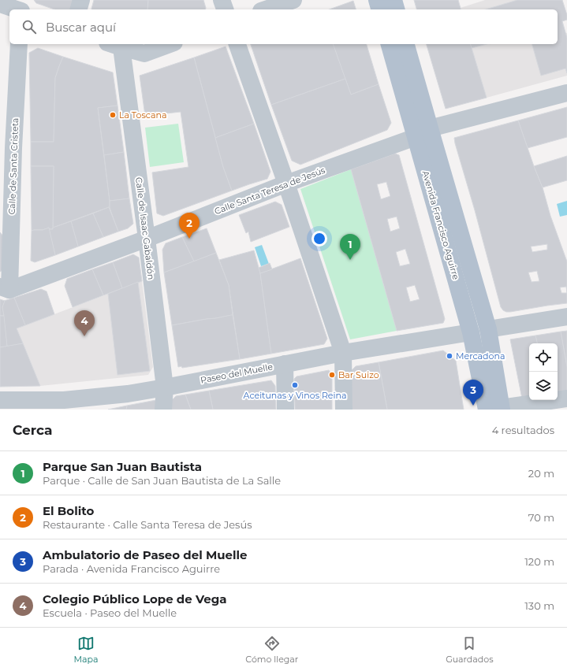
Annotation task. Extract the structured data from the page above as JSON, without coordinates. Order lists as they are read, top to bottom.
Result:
{
  "streets": {
    "main road": ["Avenida Francisco Aguirre"],
    "street": [
      "Calle de Santa Cristeta",
      "Calle Santa Teresa de Jesús",
      "Calle de Isaac Gabaldón",
      "Paseo del Muelle"
    ]
  },
  "crossings": [
    ["Calle de Santa Cristeta", "Calle Santa Teresa de Jesús"],
    ["Calle Santa Teresa de Jesús", "Avenida Francisco Aguirre"],
    ["Calle Santa Teresa de Jesús", "Calle de Isaac Gabaldón"],
    ["Avenida Francisco Aguirre", "Paseo del Muelle"],
    ["Calle de Isaac Gabaldón", "Paseo del Muelle"]
  ],
  "places": [
    "La Toscana",
    "Mercadona",
    "Bar Suizo",
    "Aceitunas y Vinos Reina"
  ],
  "page": {
    "search": "Buscar aquí",
    "pins": [
      "2",
      "1",
      "4",
      "3"
    ],
    "heading": ["Cerca", "4 resultados"],
    "list": [
      {
        "mark": "1",
        "name": "Parque San Juan Bautista",
        "note": "Parque · Calle de San Juan Bautista de La Salle",
        "value": "20 m"
      },
      {
        "mark": "2",
        "name": "El Bolito",
        "note": "Restaurante · Calle Santa Teresa de Jesús",
        "value": "70 m"
      },
      {
        "mark": "3",
        "name": "Ambulatorio de Paseo del Muelle",
        "note": "Parada · Avenida Francisco Aguirre",
        "value": "120 m"
      },
      {
        "mark": "4",
        "name": "Colegio Público Lope de Vega",
        "note": "Escuela · Paseo del Muelle",
        "value": "130 m"
      }
    ],
    "nav": ["Mapa", "Cómo llegar", "Guardados"]
  }
}
